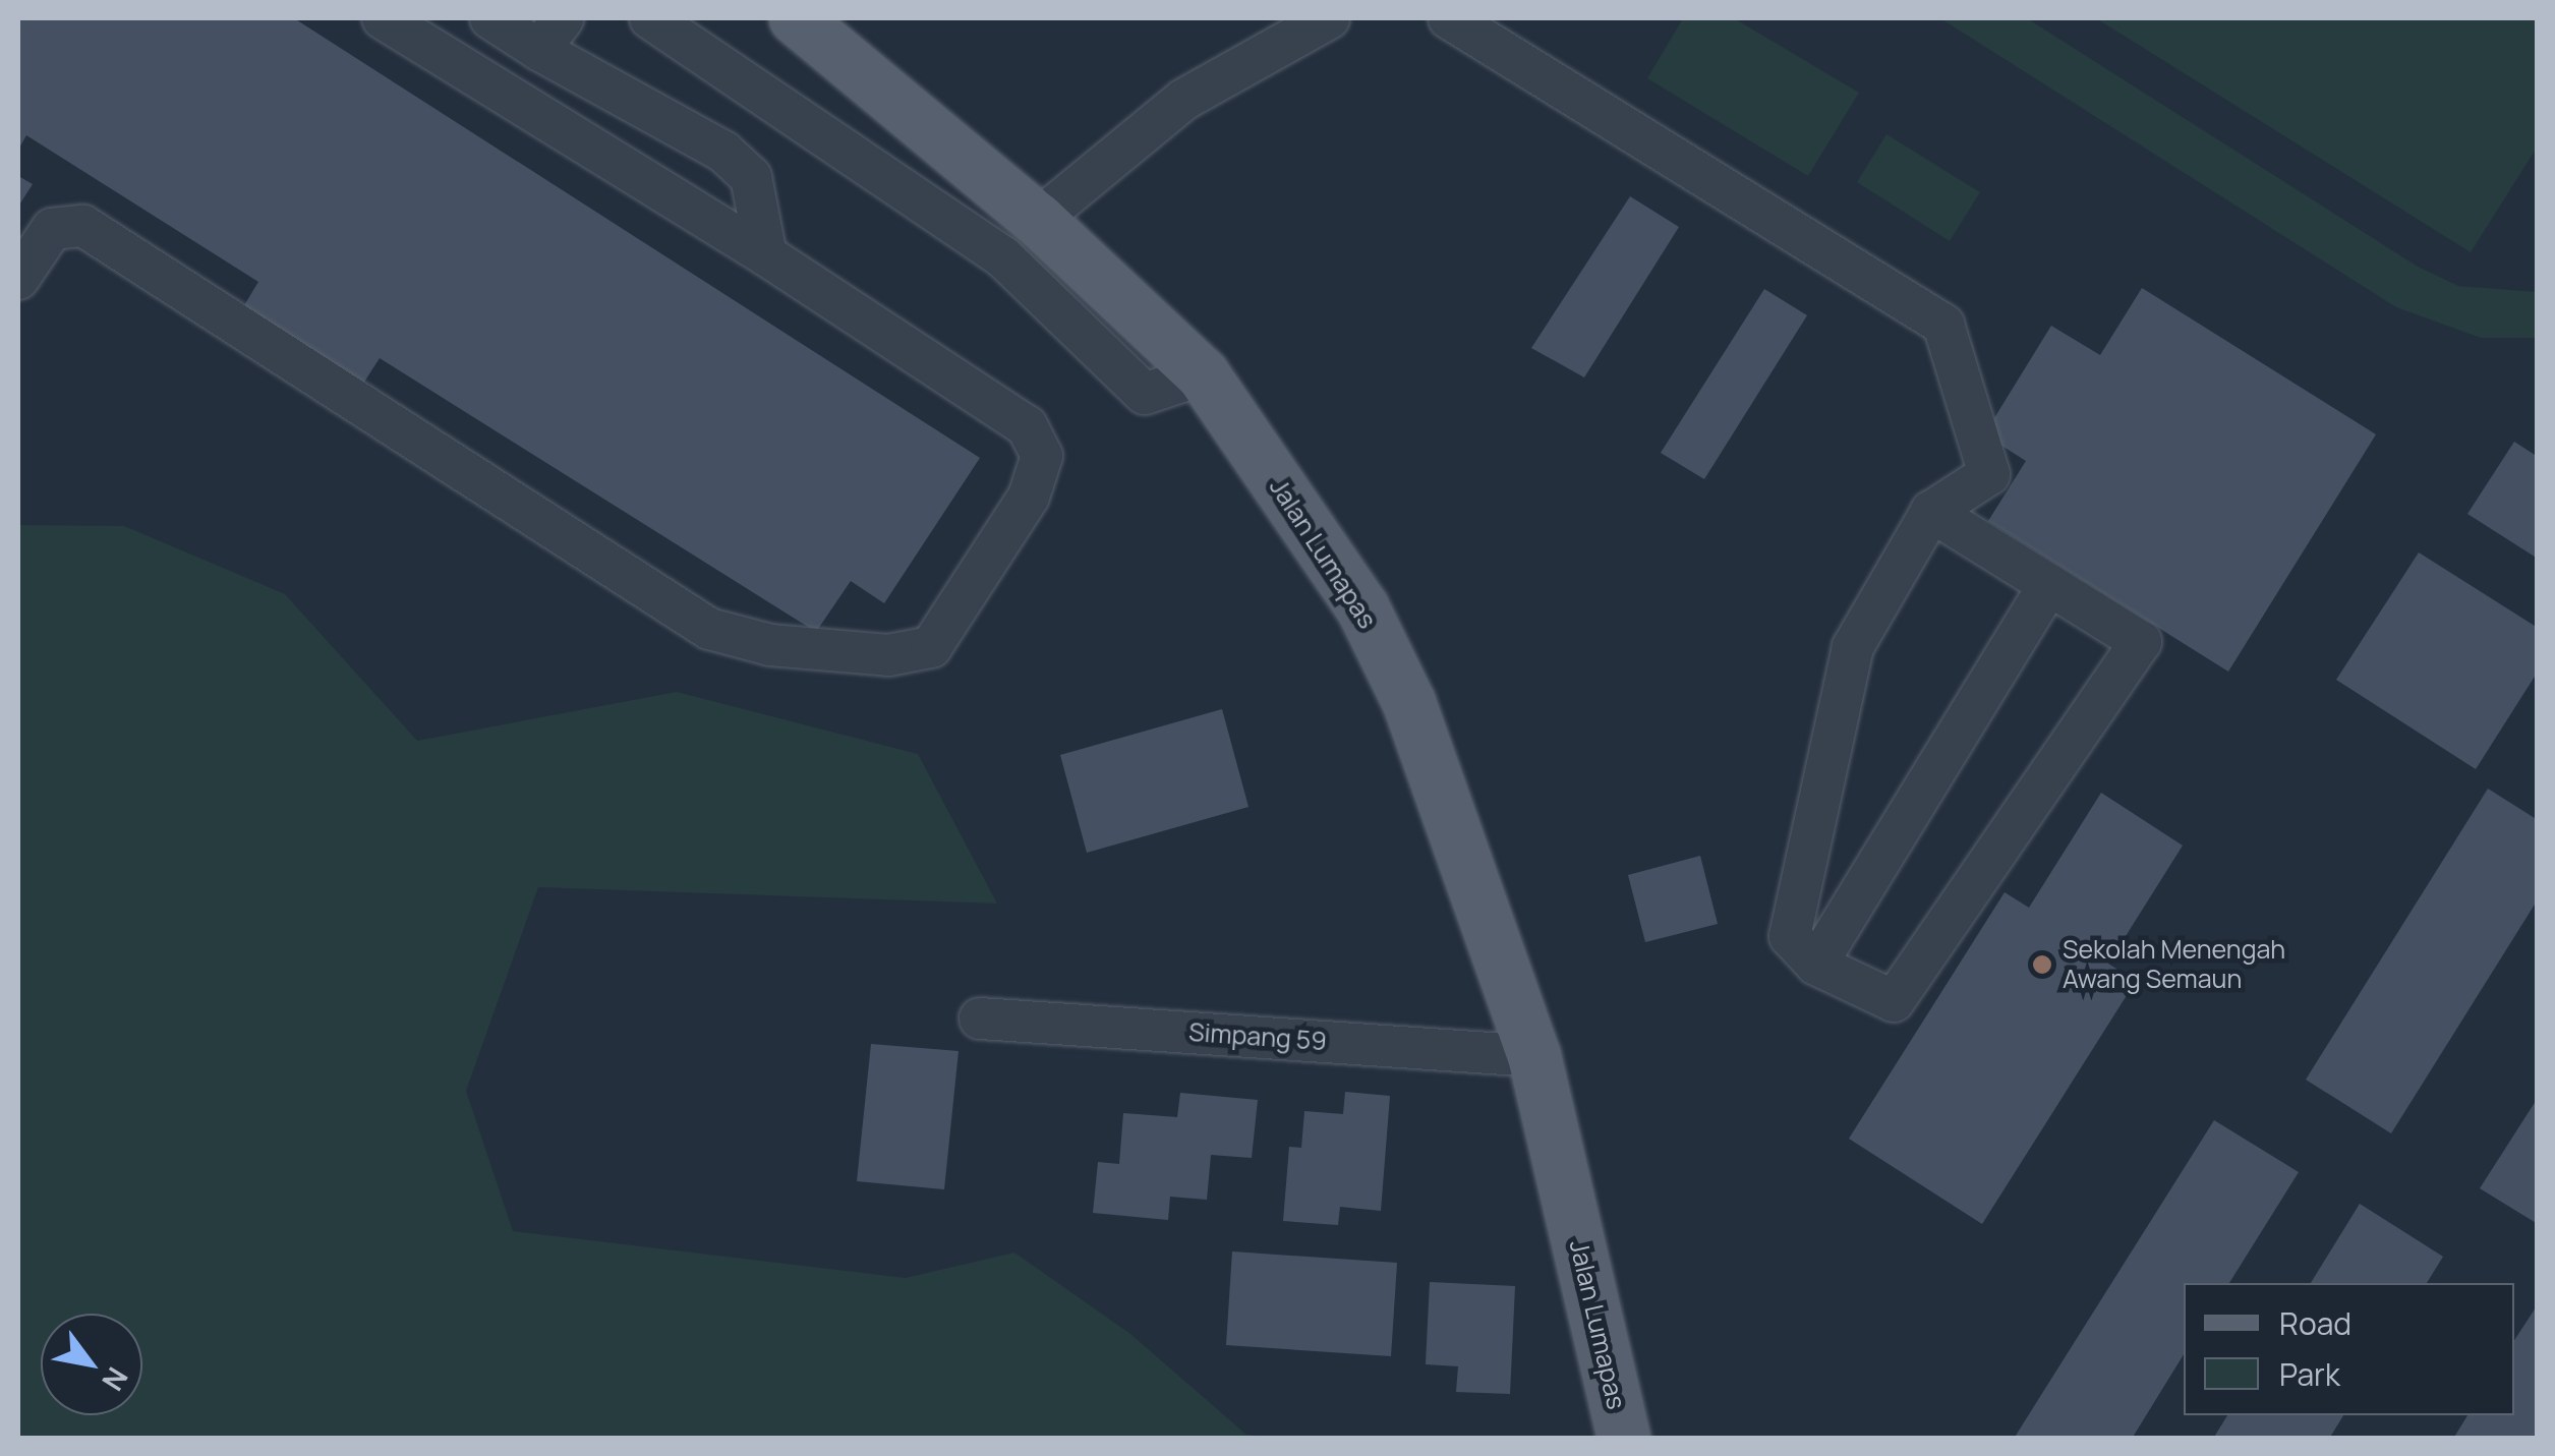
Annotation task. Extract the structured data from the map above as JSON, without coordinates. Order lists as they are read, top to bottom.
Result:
{
  "streets": {
    "main road": ["Jalan Lumapas"],
    "street": ["Simpang 59"]
  },
  "crossings": [
    ["Jalan Lumapas", "Simpang 59"]
  ],
  "places": ["Sekolah Menengah Awang Semaun"],
  "legend": ["Road", "Park"],
  "north": "bottom right"
}
